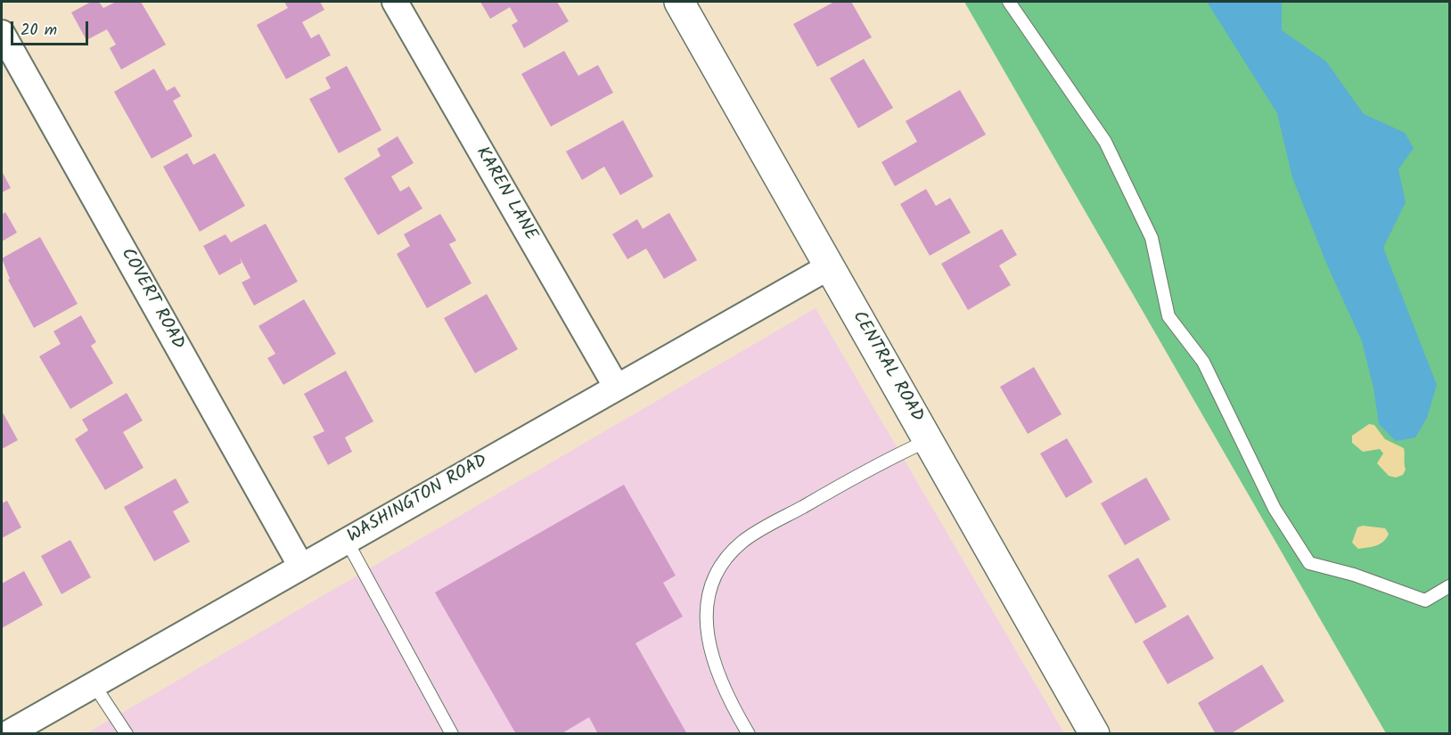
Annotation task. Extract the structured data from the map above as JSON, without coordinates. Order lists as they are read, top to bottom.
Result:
{
  "streets": {
    "main road": ["CENTRAL ROAD"],
    "street": ["KAREN LANE", "COVERT ROAD", "WASHINGTON ROAD"]
  },
  "crossings": [
    ["KAREN LANE", "WASHINGTON ROAD"],
    ["COVERT ROAD", "WASHINGTON ROAD"],
    ["CENTRAL ROAD", "WASHINGTON ROAD"]
  ],
  "scale_bar": "20 m"
}
